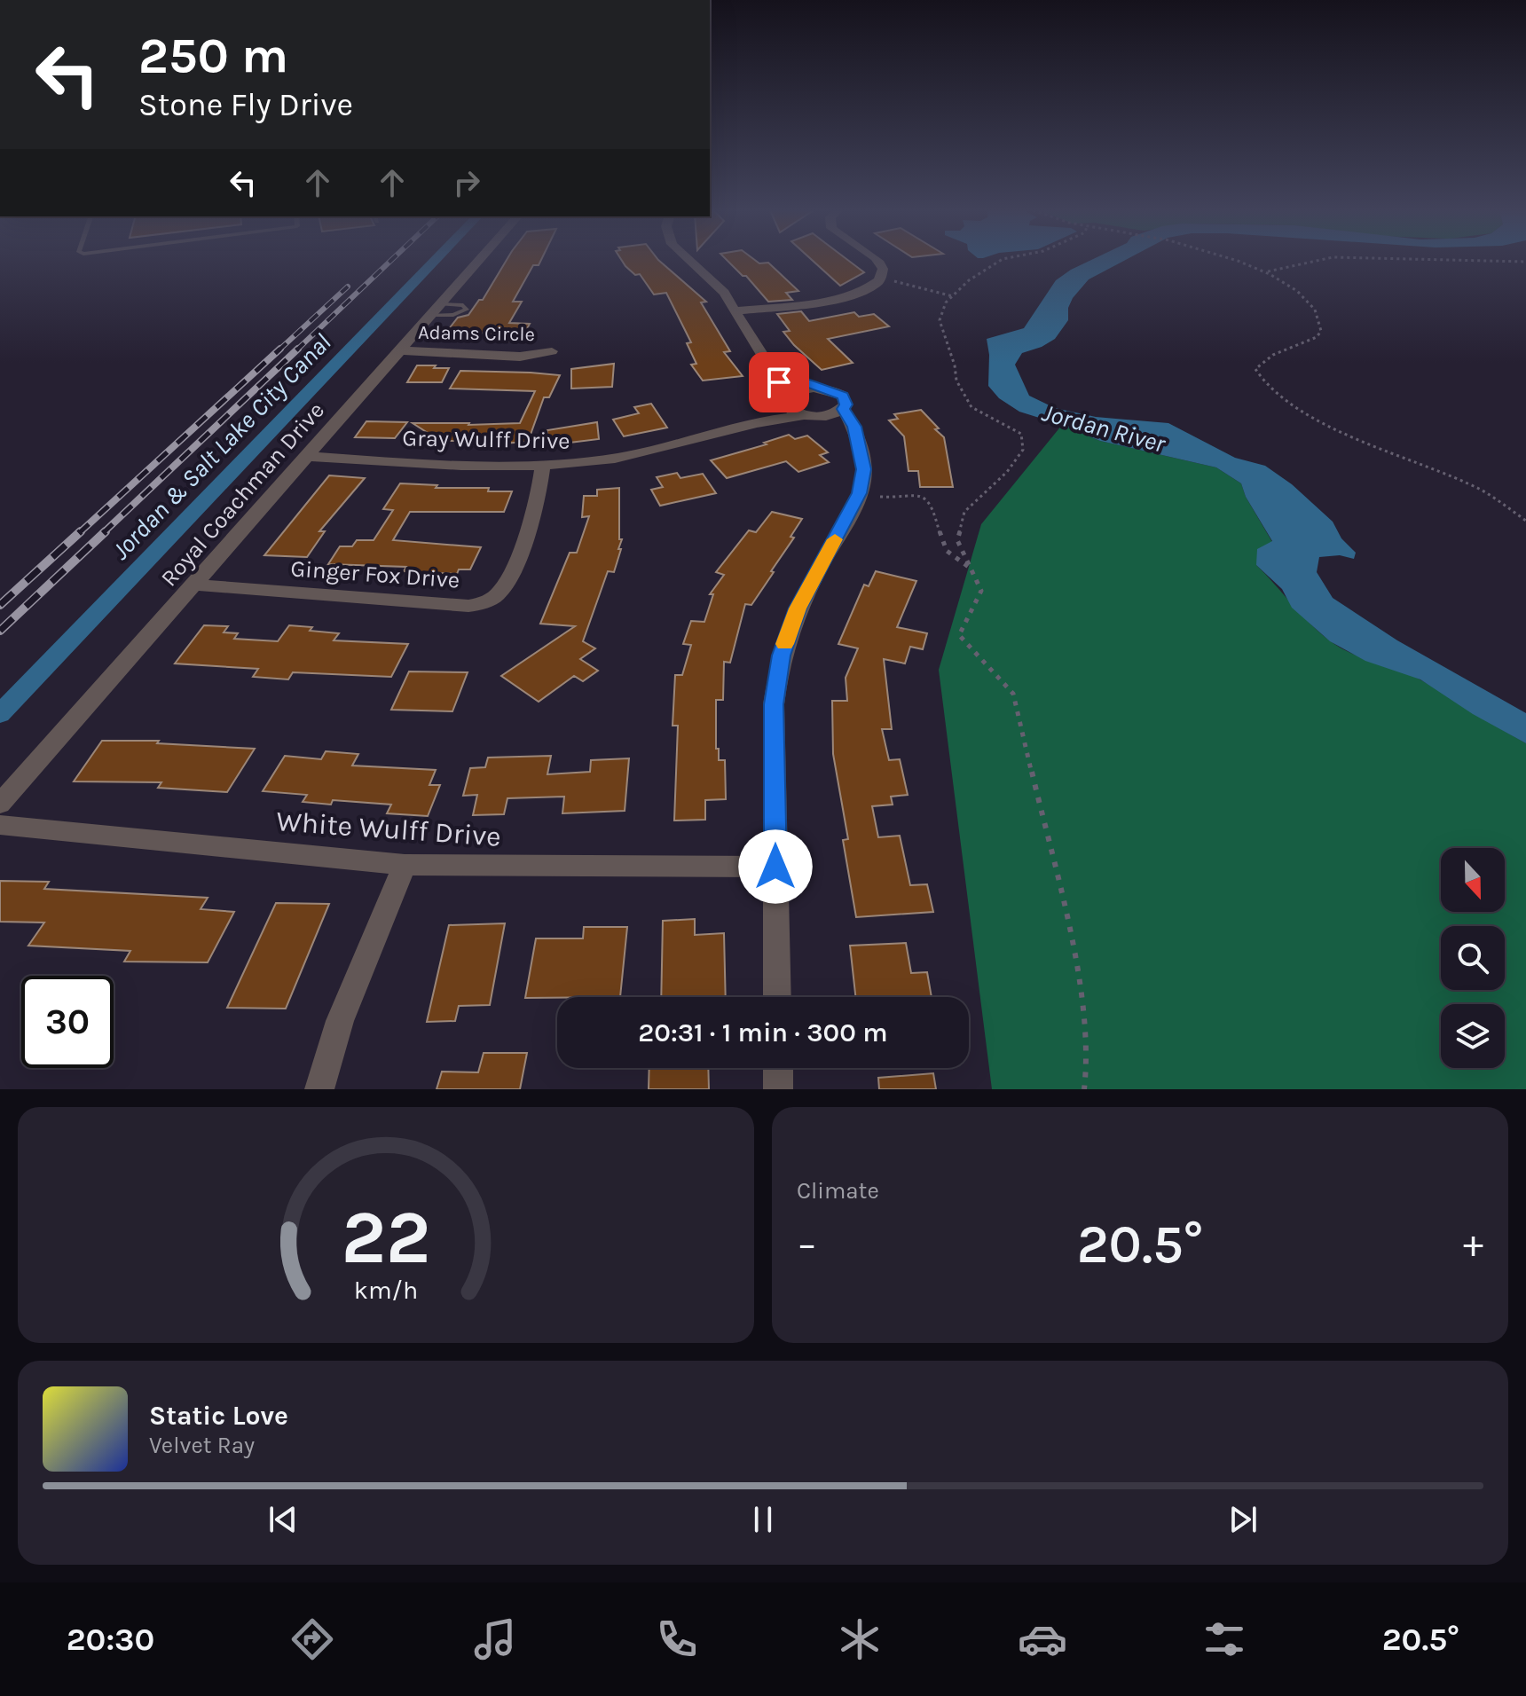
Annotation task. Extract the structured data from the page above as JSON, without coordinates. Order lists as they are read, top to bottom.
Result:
{
  "streets": {
    "street": [
      "Adams Circle",
      "Gray Wulff Drive",
      "Royal Coachman Drive",
      "Ginger Fox Drive",
      "White Wulff Drive"
    ]
  },
  "crossings": [
    ["Adams Circle", "Royal Coachman Drive"],
    ["Gray Wulff Drive", "Royal Coachman Drive"],
    ["Gray Wulff Drive", "Ginger Fox Drive"],
    ["Royal Coachman Drive", "Ginger Fox Drive"]
  ],
  "water": ["Jordan River", "Jordan & Salt Lake City Canal"],
  "north": "bottom",
  "page": {
    "turn": ["250 m", "Stone Fly Drive"],
    "limit": "30",
    "trip": "20:31 · 1 min · 300 m",
    "tile": "Climate",
    "heat": ["−", "20.5°", "+"],
    "song": ["Static Love", "Velvet Ray"],
    "tabs": ["20:30", "20.5°"],
    "gauge": ["22", "km/h"]
  }
}
